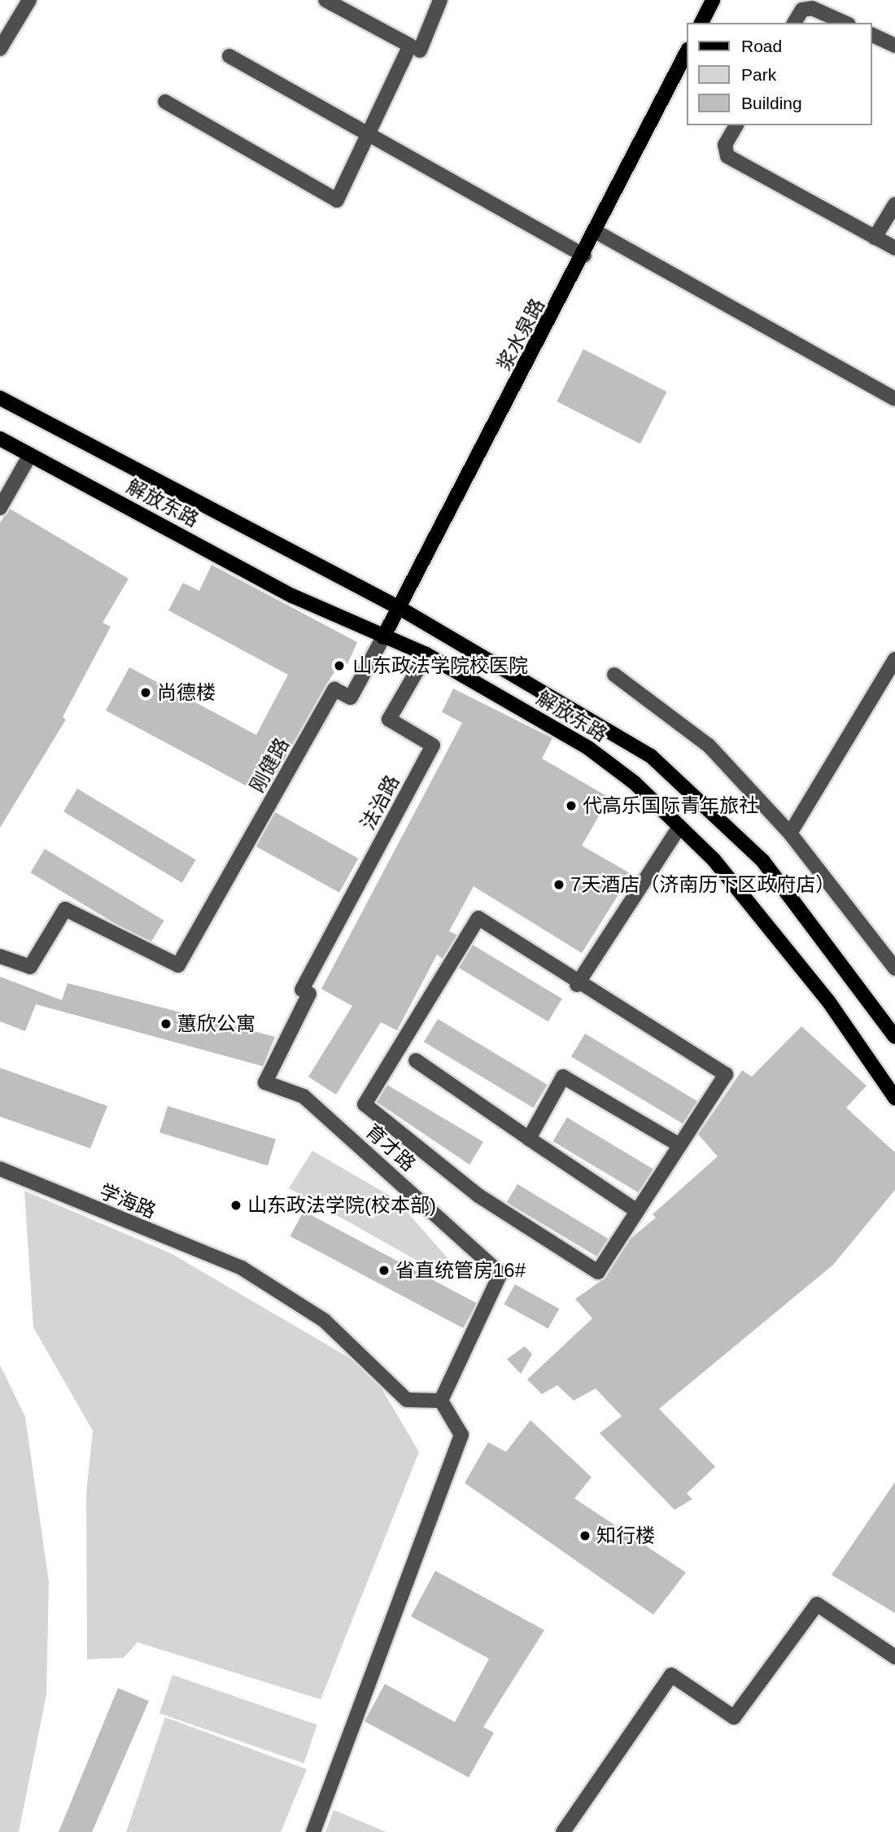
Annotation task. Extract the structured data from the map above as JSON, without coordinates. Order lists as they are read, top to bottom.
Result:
{
  "streets": {
    "main road": ["浆水泉路", "解放东路"],
    "street": [
      "刚健路",
      "法治路",
      "育才路",
      "学海路"
    ]
  },
  "crossings": [
    ["浆水泉路", "解放东路"],
    ["浆水泉路", "刚健路"],
    ["解放东路", "刚健路"],
    ["解放东路", "法治路"],
    ["法治路", "育才路"],
    ["育才路", "学海路"]
  ],
  "places": [
    "山东政法学院校医院",
    "尚德楼",
    "代高乐国际青年旅社",
    "7天酒店（济南历下区政府店）",
    "蕙欣公寓",
    "山东政法学院(校本部)",
    "省直统管房16#",
    "知行楼"
  ],
  "legend": ["Road", "Park", "Building"]
}
